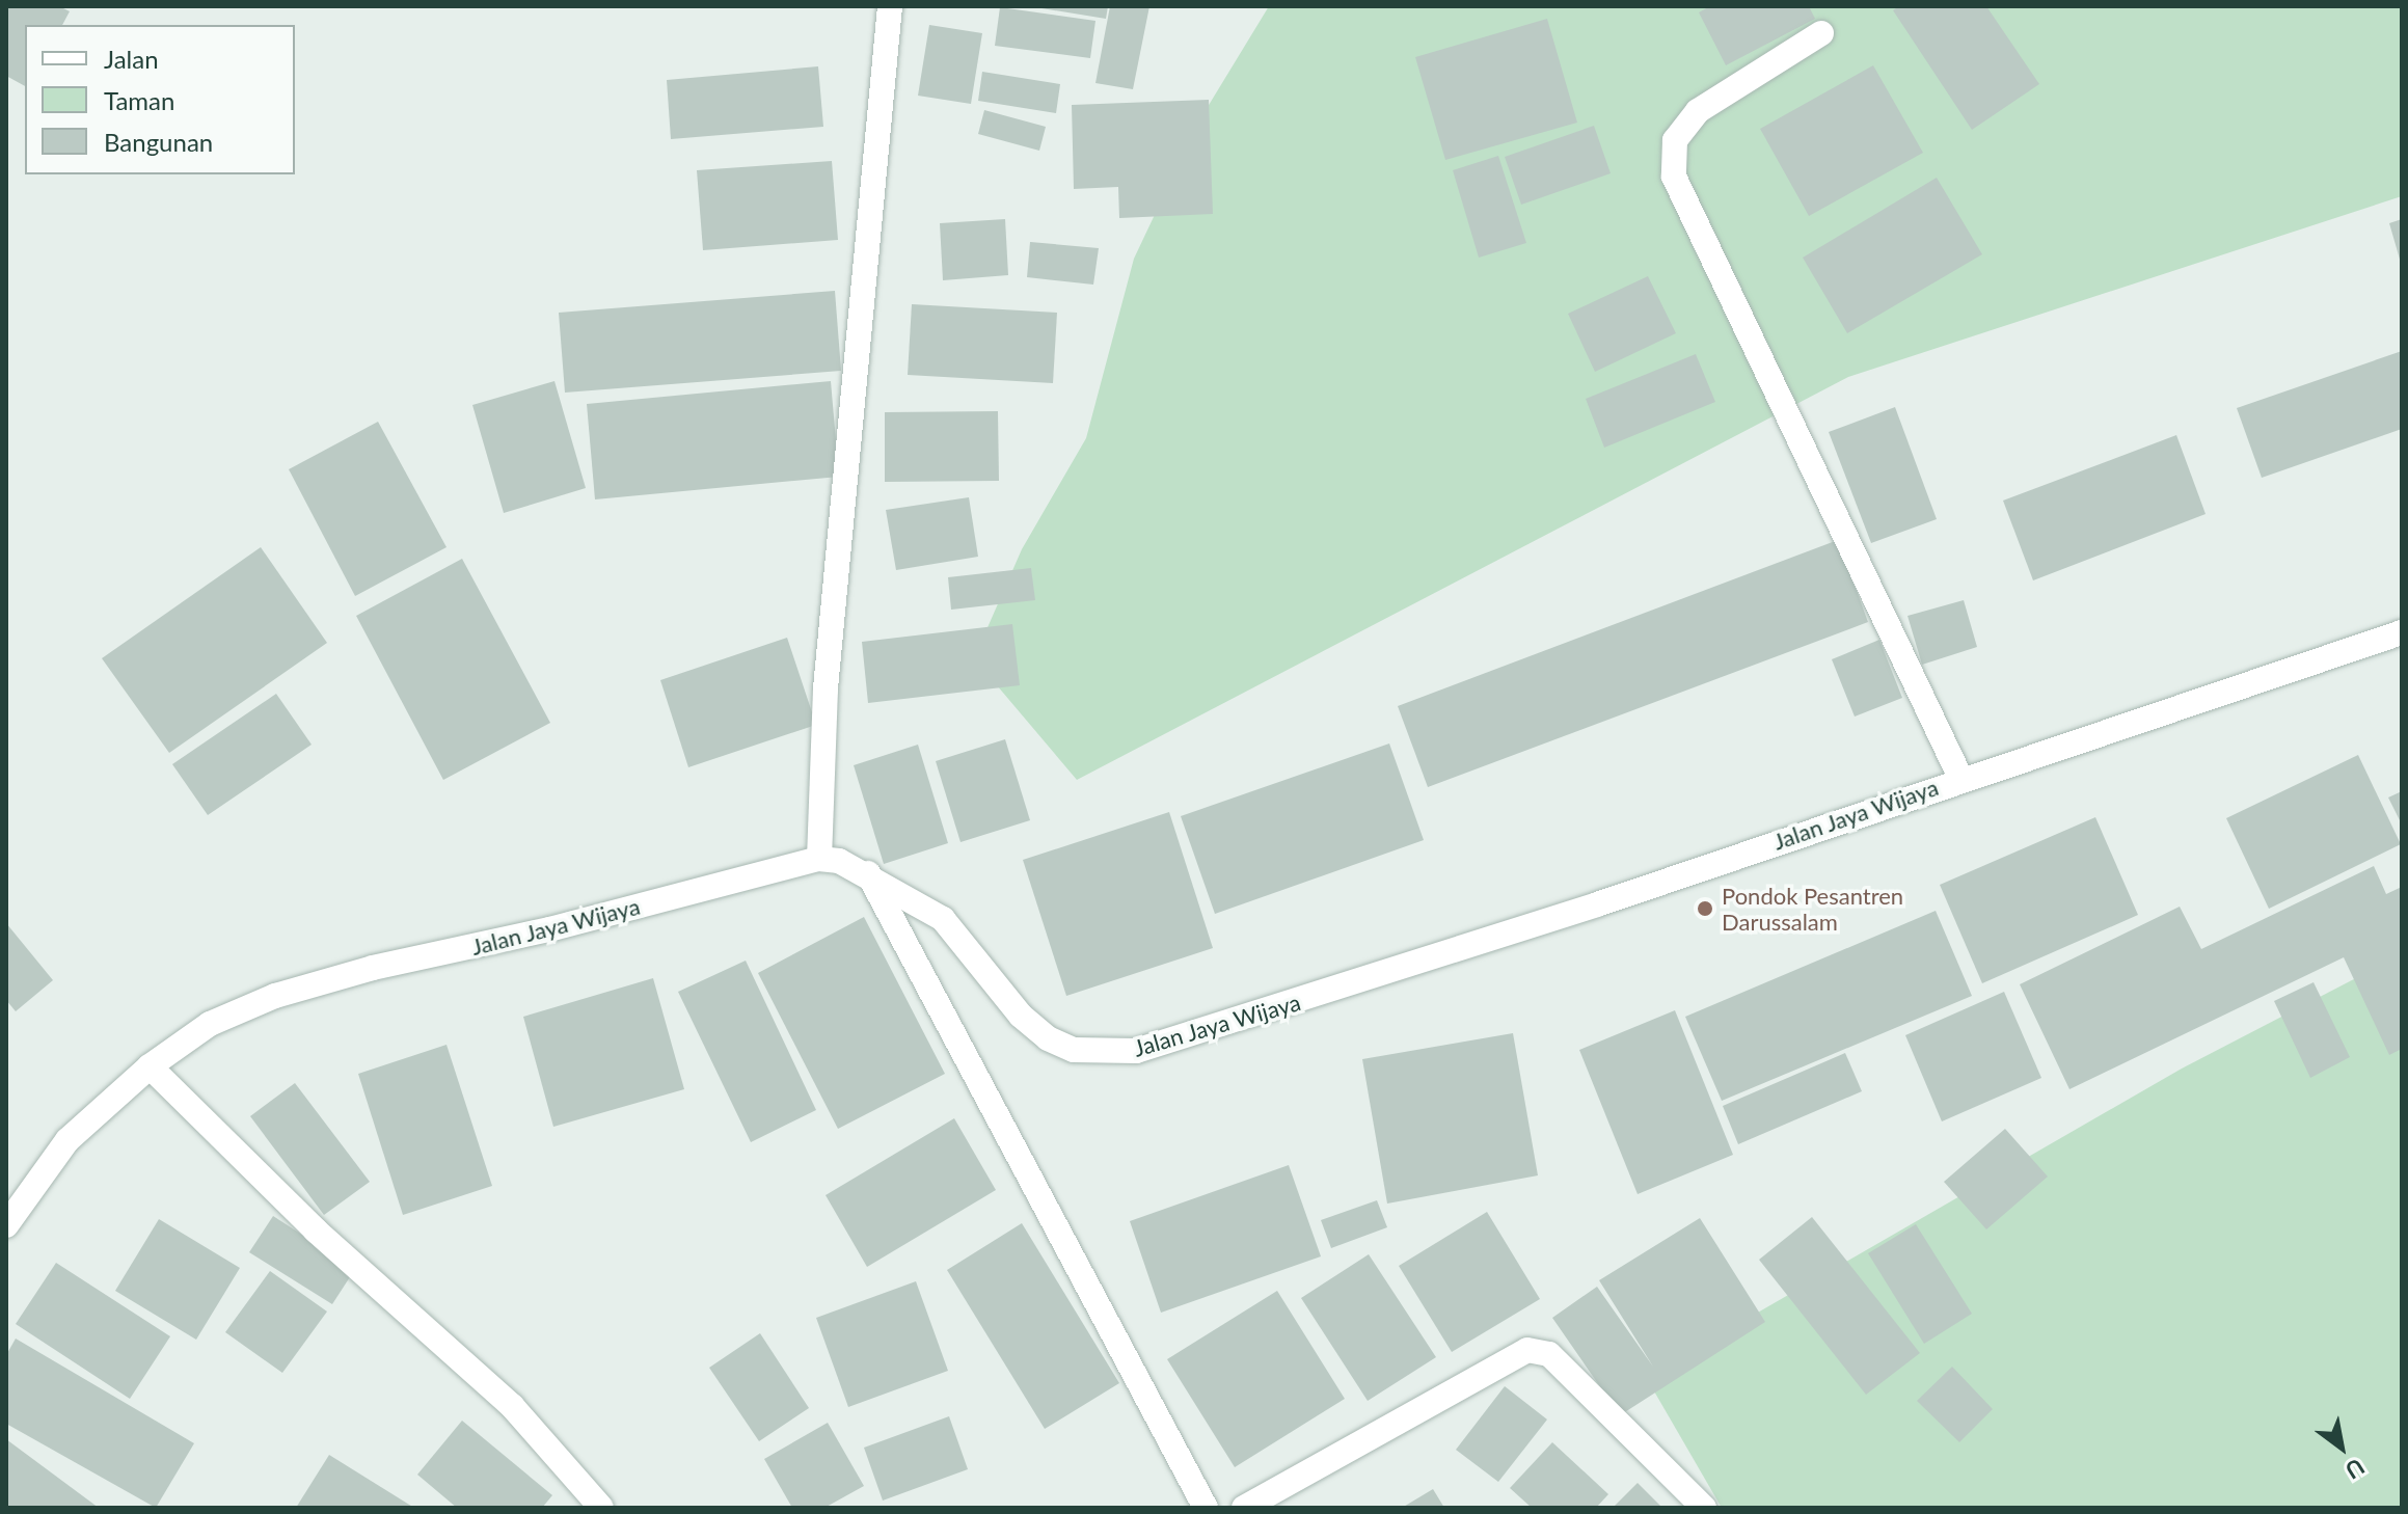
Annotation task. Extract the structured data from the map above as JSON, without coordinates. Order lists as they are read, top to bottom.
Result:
{
  "streets": {
    "street": ["Jalan Jaya Wijaya"]
  },
  "places": ["Pondok Pesantren Darussalam"],
  "legend": ["Jalan", "Taman", "Bangunan"],
  "north": "bottom right"
}
